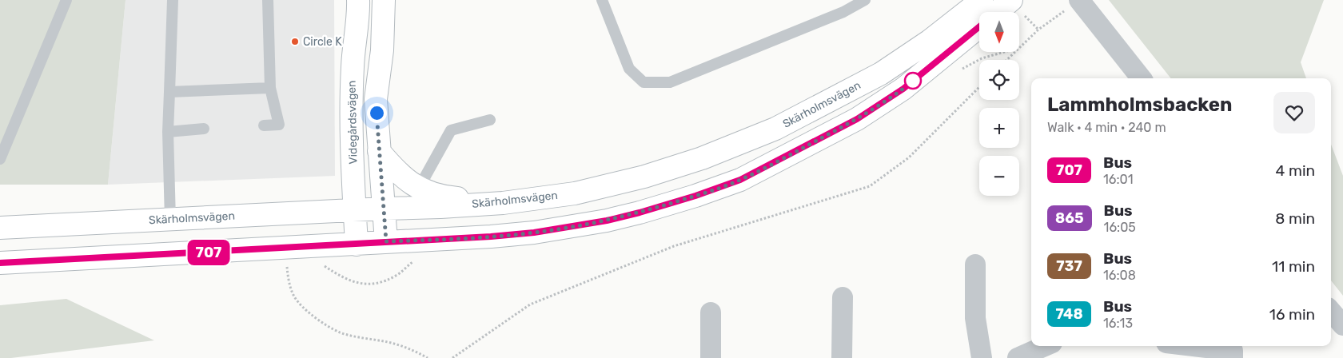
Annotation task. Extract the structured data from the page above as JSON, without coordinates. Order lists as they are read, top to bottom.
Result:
{
  "streets": {
    "main road": ["Skärholmsvägen", "Videgårdsvägen"]
  },
  "crossings": [
    ["Skärholmsvägen", "Videgårdsvägen"]
  ],
  "places": ["Circle K"],
  "lines": ["bus line 707"],
  "north": "bottom",
  "page": {
    "on_map": "707",
    "map_buttons": ["+", "−"],
    "heading": ["Lammholmsbacken", "Walk · 4 min · 240 m"],
    "list": [
      {
        "mark": "707",
        "name": "Bus",
        "note": "16:01",
        "value": "4 min"
      },
      {
        "mark": "865",
        "name": "Bus",
        "note": "16:05",
        "value": "8 min"
      },
      {
        "mark": "737",
        "name": "Bus",
        "note": "16:08",
        "value": "11 min"
      },
      {
        "mark": "748",
        "name": "Bus",
        "note": "16:13",
        "value": "16 min"
      }
    ]
  }
}
